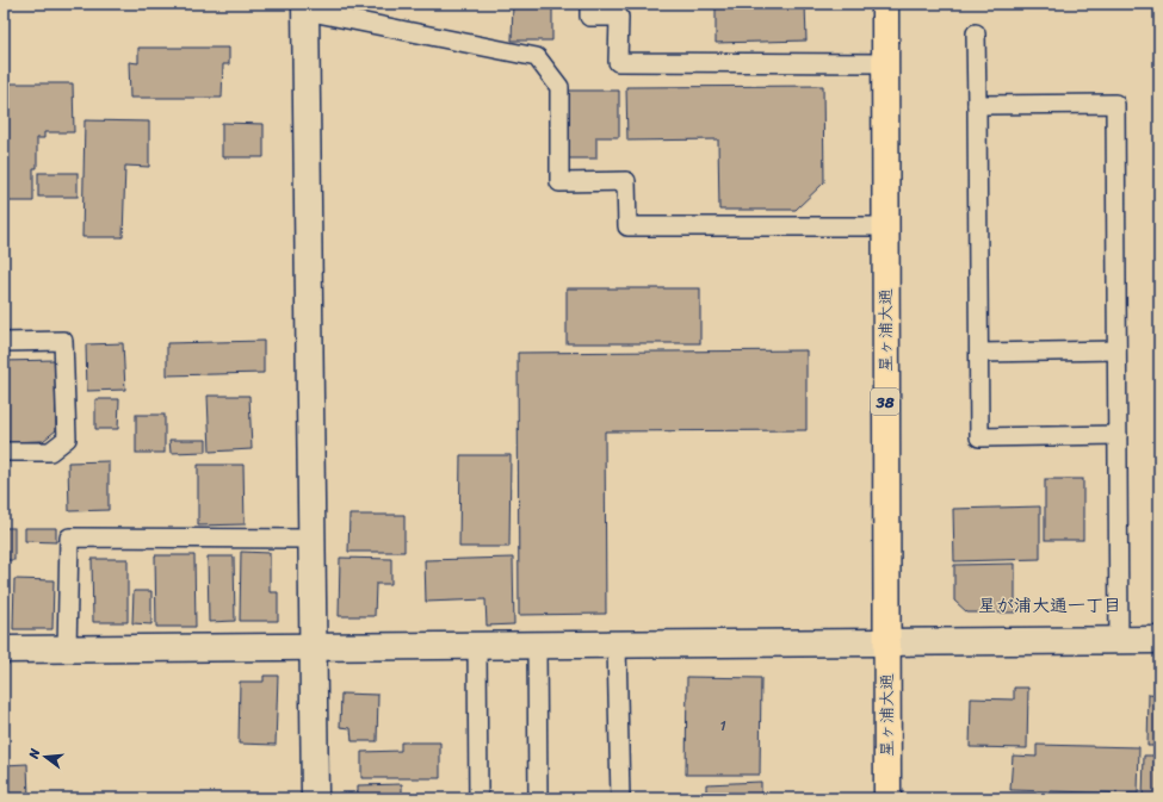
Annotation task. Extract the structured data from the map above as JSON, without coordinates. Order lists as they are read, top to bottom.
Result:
{
  "streets": {
    "highway": ["星ヶ浦大通", "38"]
  },
  "districts": ["星が浦大通一丁目"],
  "house_numbers": ["1"],
  "north": "left"
}
